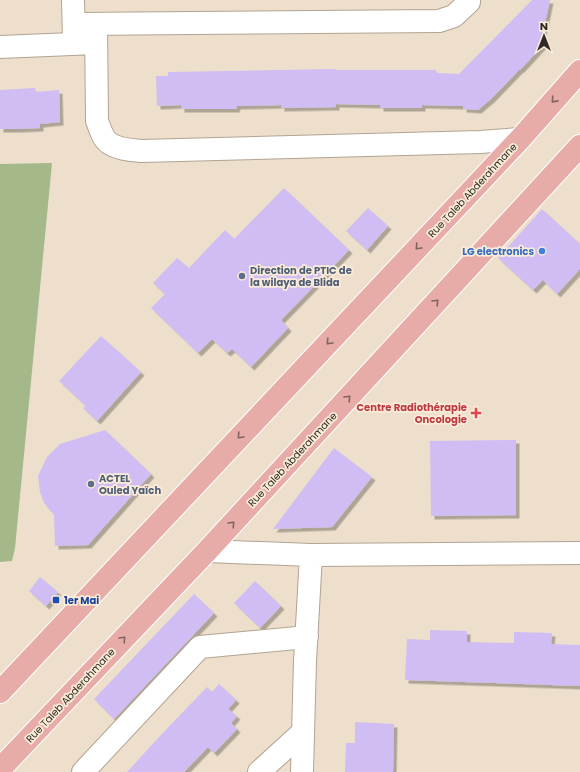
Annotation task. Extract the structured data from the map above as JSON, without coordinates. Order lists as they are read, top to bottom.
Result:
{
  "streets": {
    "main road": ["Rue Taleb Abderahmane"]
  },
  "places": {
    "other": ["LG electronics", "Direction de PTIC de la wilaya de Blida", "ACTEL Ouled Yaïch"],
    "health": ["Centre Radiothérapie Oncologie"],
    "transit": ["1er Mai"]
  },
  "north": "top"
}
